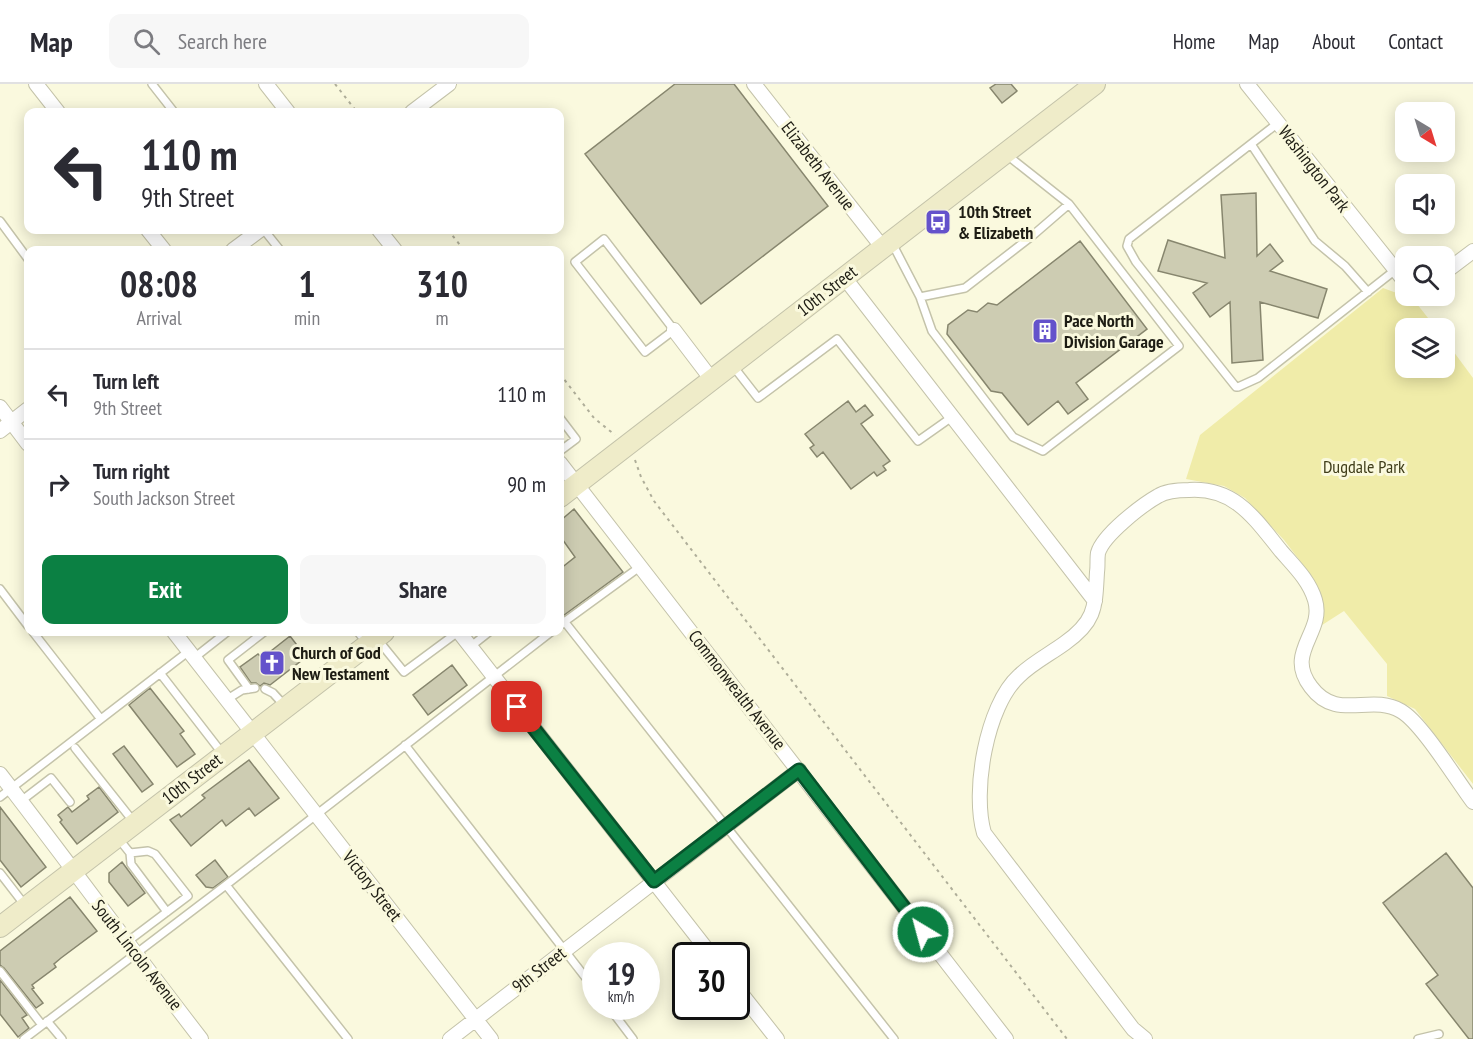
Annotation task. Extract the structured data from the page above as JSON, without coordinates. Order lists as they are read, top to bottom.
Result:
{
  "streets": {
    "street": [
      "Elizabeth Avenue",
      "Washington Park",
      "10th Street",
      "Commonwealth Avenue",
      "Victory Street",
      "South Lincoln Avenue",
      "9th Street"
    ]
  },
  "crossings": [
    ["Elizabeth Avenue", "10th Street"],
    ["10th Street", "Commonwealth Avenue"],
    ["10th Street", "Victory Street"],
    ["10th Street", "South Lincoln Avenue"],
    ["Commonwealth Avenue", "9th Street"],
    ["Victory Street", "9th Street"]
  ],
  "parks": ["Dugdale Park"],
  "places": {
    "bus stop": ["10th Street & Elizabeth"],
    "building": ["Pace North Division Garage"],
    "church": ["Church of God New Testament"]
  },
  "north": "bottom right",
  "page": {
    "header": "Map",
    "search": "Search here",
    "nav": [
      "Home",
      "Map",
      "About",
      "Contact"
    ],
    "turn": ["110 m", "9th Street"],
    "eta": [
      "08:08",
      "Arrival",
      "1",
      "min",
      "310",
      "m"
    ],
    "list": [
      {
        "name": "Turn left",
        "note": "9th Street",
        "value": "110 m"
      },
      {
        "name": "Turn right",
        "note": "South Jackson Street",
        "value": "90 m"
      }
    ],
    "buttons": ["Exit", "Share"],
    "speed": "19 km/h",
    "limit": "30"
  }
}
